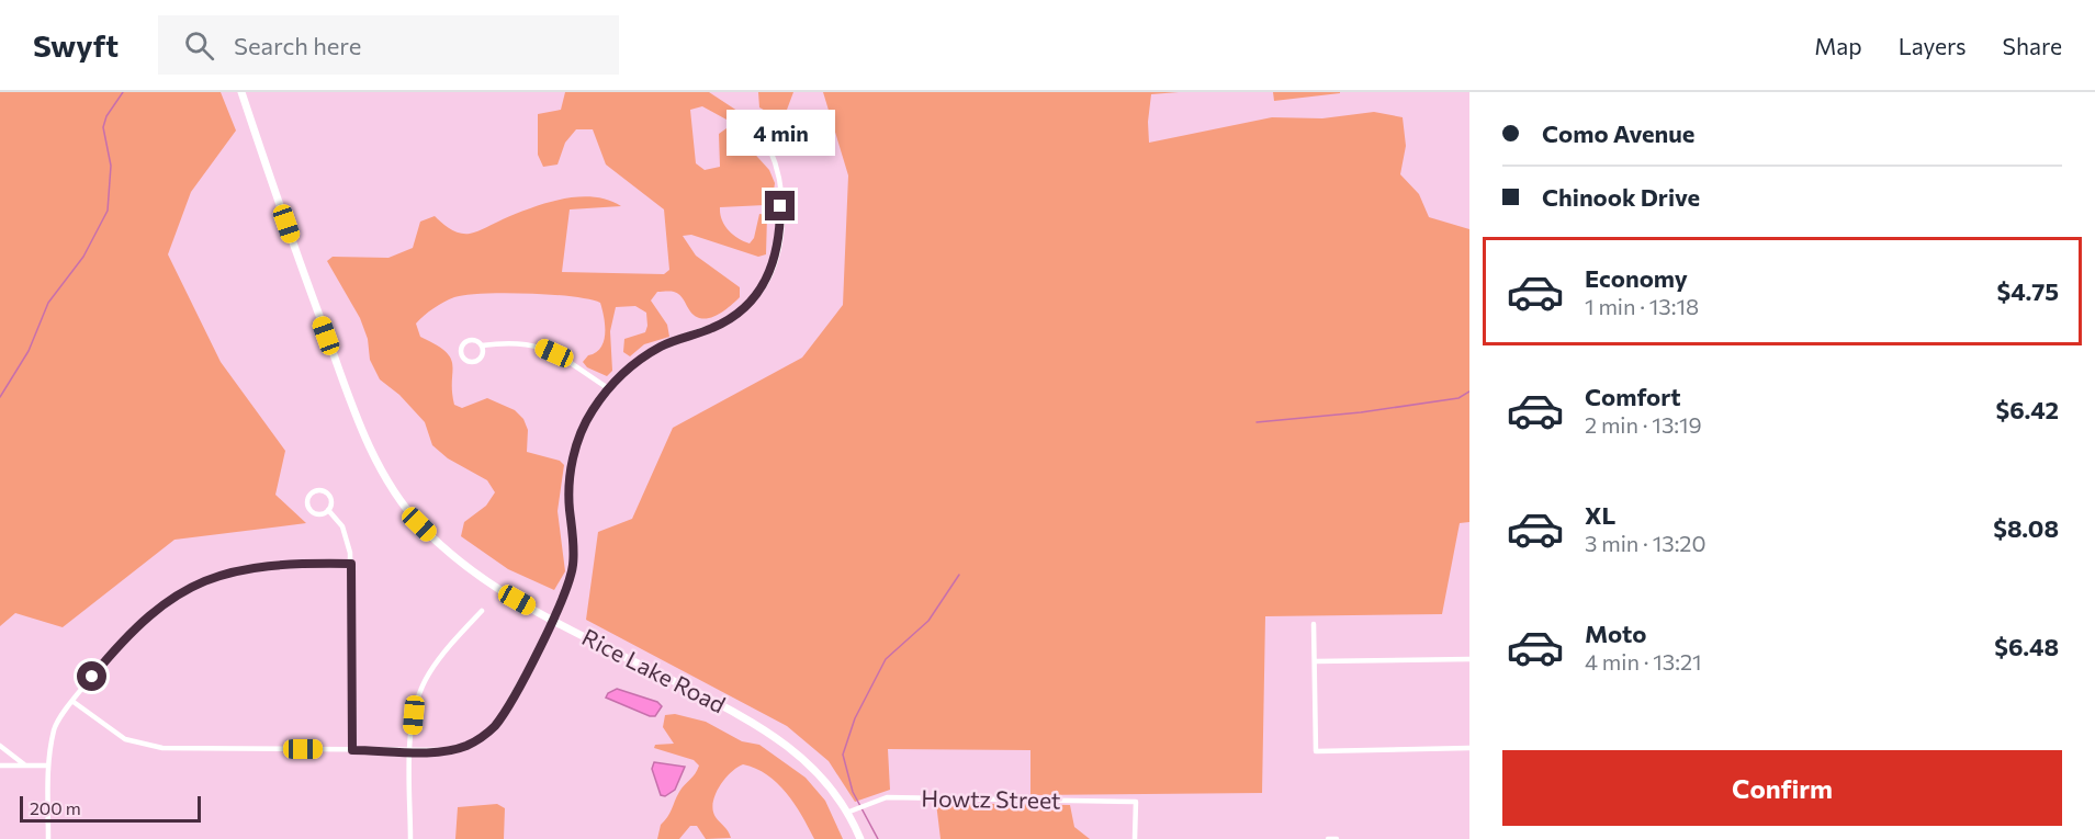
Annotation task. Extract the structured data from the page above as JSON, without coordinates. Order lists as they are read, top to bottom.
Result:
{
  "streets": {
    "main road": ["Rice Lake Road"],
    "street": ["Howtz Street"]
  },
  "crossings": [
    ["Rice Lake Road", "Howtz Street"]
  ],
  "scale_bar": "200 m",
  "page": {
    "header": "Swyft",
    "search": "Search here",
    "nav": ["Map", "Layers", "Share"],
    "banner": ["Como Avenue", "Chinook Drive"],
    "bubble": "4 min",
    "list": [
      {
        "name": "Economy",
        "note": "1 min · 13:18",
        "value": "$4.75"
      },
      {
        "name": "Comfort",
        "note": "2 min · 13:19",
        "value": "$6.42"
      },
      {
        "name": "XL",
        "note": "3 min · 13:20",
        "value": "$8.08"
      },
      {
        "name": "Moto",
        "note": "4 min · 13:21",
        "value": "$6.48"
      }
    ],
    "buttons": "Confirm",
    "scale": "200 m"
  }
}
